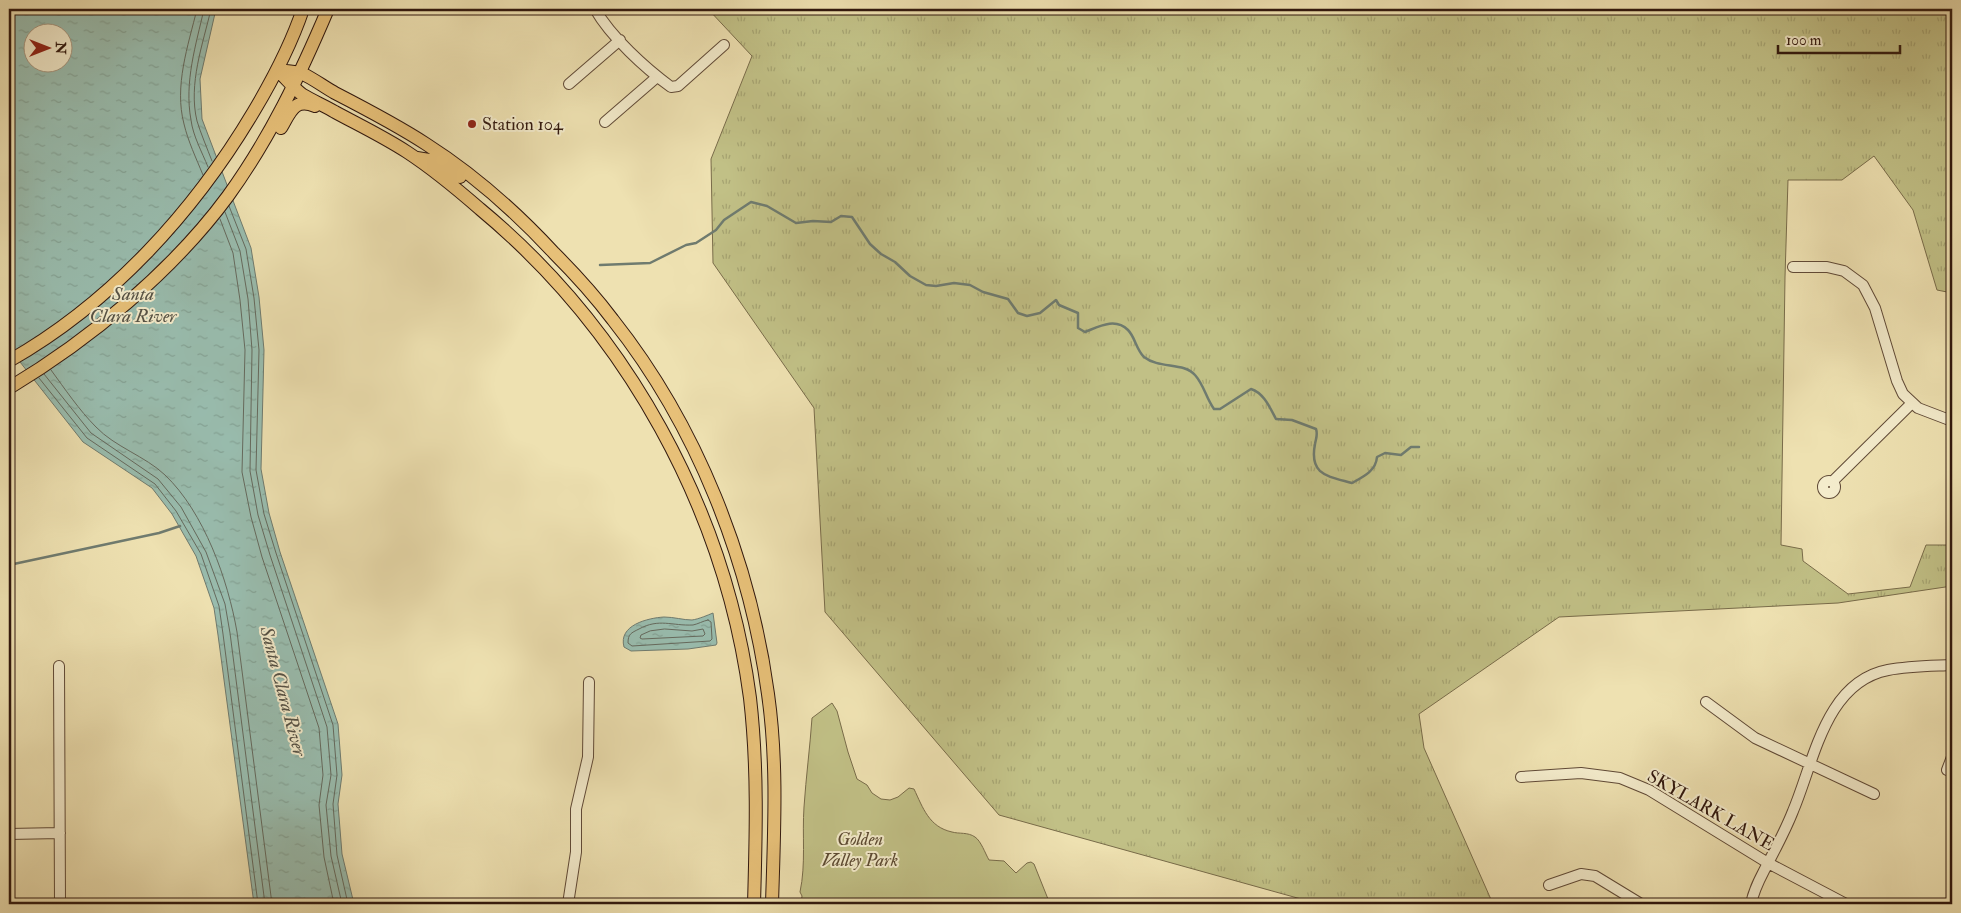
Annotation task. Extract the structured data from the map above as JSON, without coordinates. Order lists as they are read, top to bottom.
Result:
{
  "streets": {
    "street": ["SKYLARK LANE"]
  },
  "water": ["Santa Clara River"],
  "parks": ["Golden Valley Park"],
  "places": ["Station 104"],
  "scale_bar": "100 m",
  "north": "right"
}
